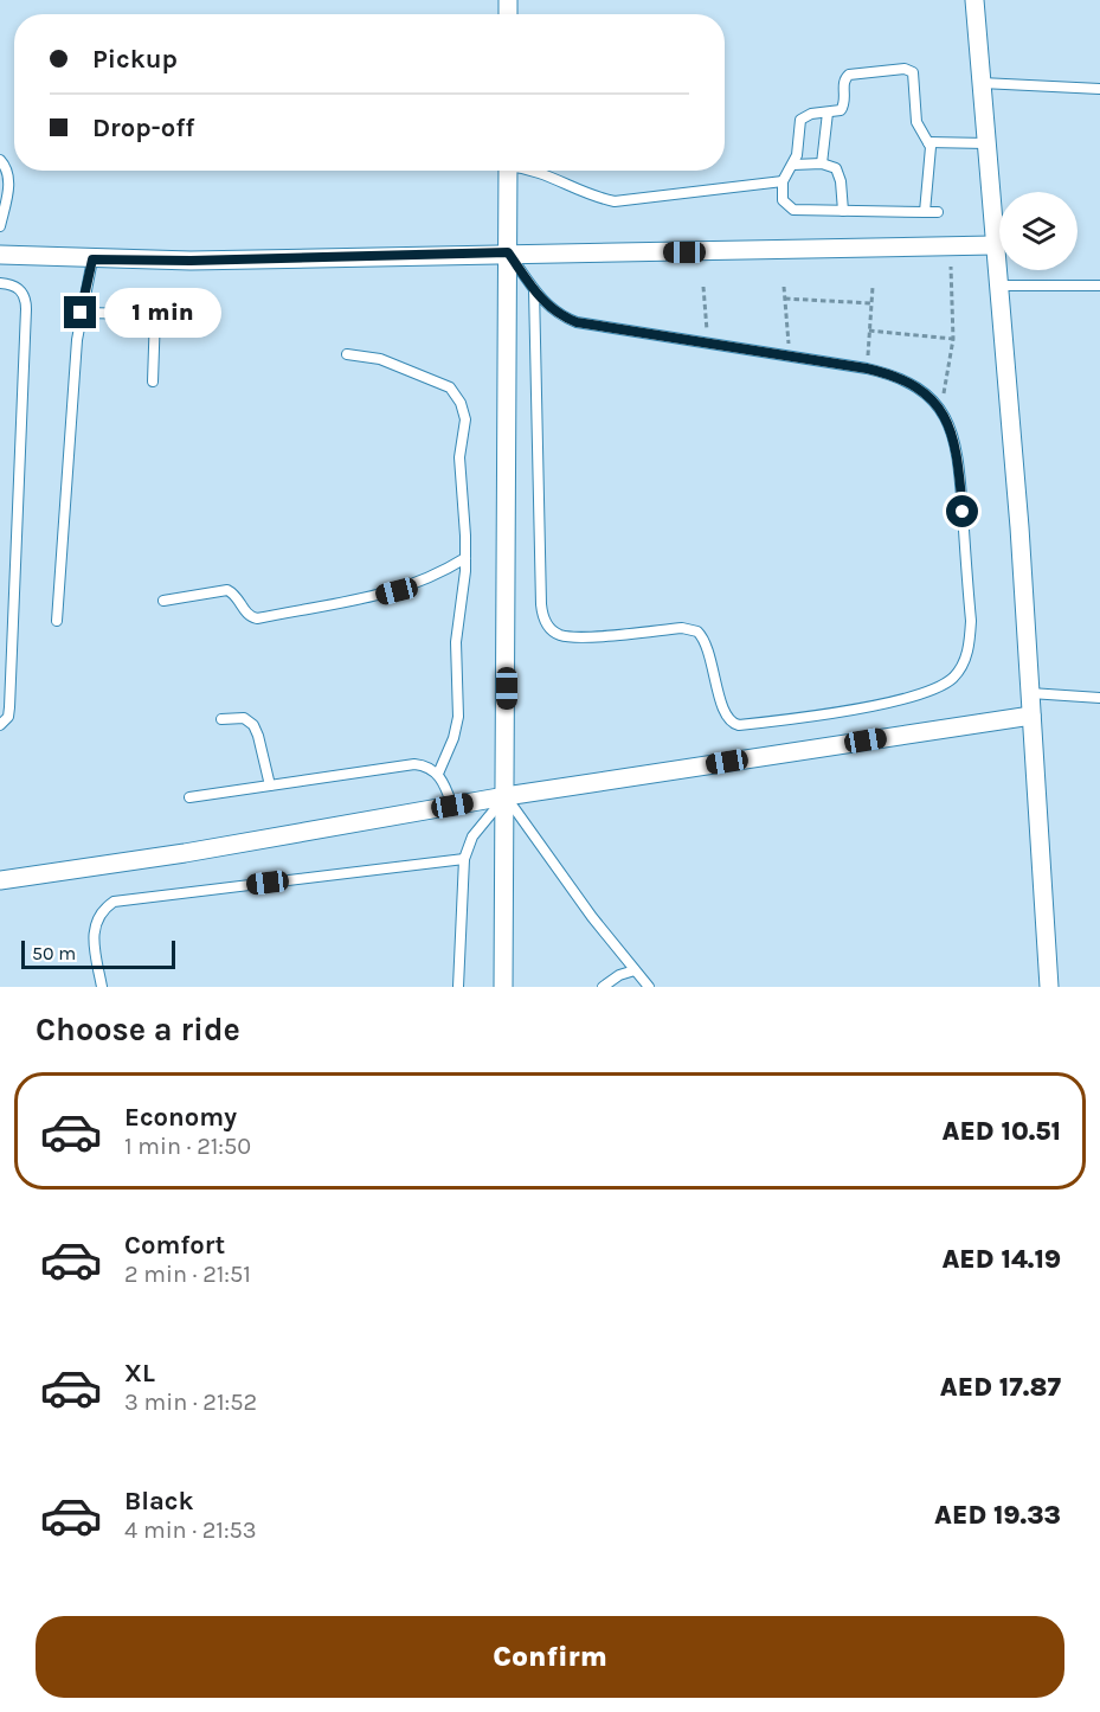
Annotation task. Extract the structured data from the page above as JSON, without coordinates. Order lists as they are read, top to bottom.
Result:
{
  "scale_bar": "50 m",
  "page": {
    "banner": ["Pickup", "Drop-off"],
    "bubble": "1 min",
    "scale": "50 m",
    "heading": "Choose a ride",
    "list": [
      {
        "name": "Economy",
        "note": "1 min · 21:50",
        "value": "AED 10.51"
      },
      {
        "name": "Comfort",
        "note": "2 min · 21:51",
        "value": "AED 14.19"
      },
      {
        "name": "XL",
        "note": "3 min · 21:52",
        "value": "AED 17.87"
      },
      {
        "name": "Black",
        "note": "4 min · 21:53",
        "value": "AED 19.33"
      }
    ],
    "buttons": "Confirm"
  }
}
